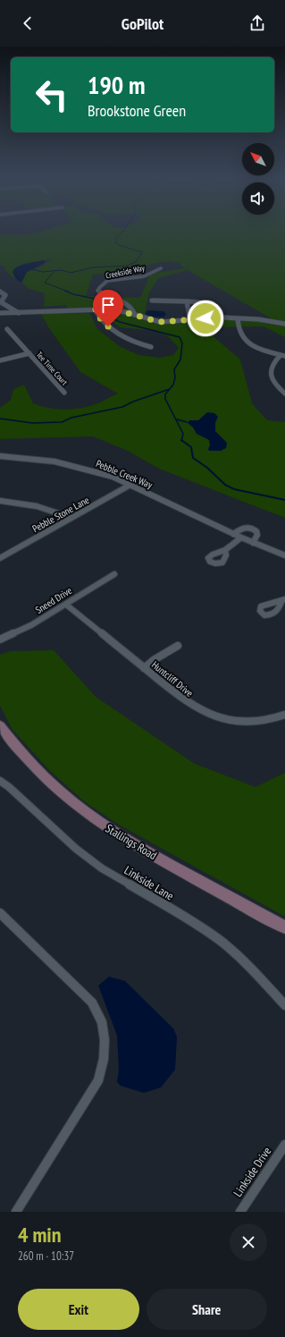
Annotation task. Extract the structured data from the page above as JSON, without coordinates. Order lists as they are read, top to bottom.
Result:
{
  "streets": {
    "street": [
      "Creekside Way",
      "Tee Time Court",
      "Pebble Creek Way",
      "Pebble Stone Lane",
      "Sneed Drive",
      "Huntcliff Drive",
      "Stallings Road",
      "Linkside Lane",
      "Linkside Drive"
    ]
  },
  "crossings": [
    ["Pebble Creek Way", "Pebble Stone Lane"],
    ["Sneed Drive", "Huntcliff Drive"]
  ],
  "north": "top left",
  "page": {
    "header": "GoPilot",
    "turn": ["190 m", "Brookstone Green"],
    "heading": ["4 min", "260 m · 10:37"],
    "buttons": ["Exit", "Share"]
  }
}
